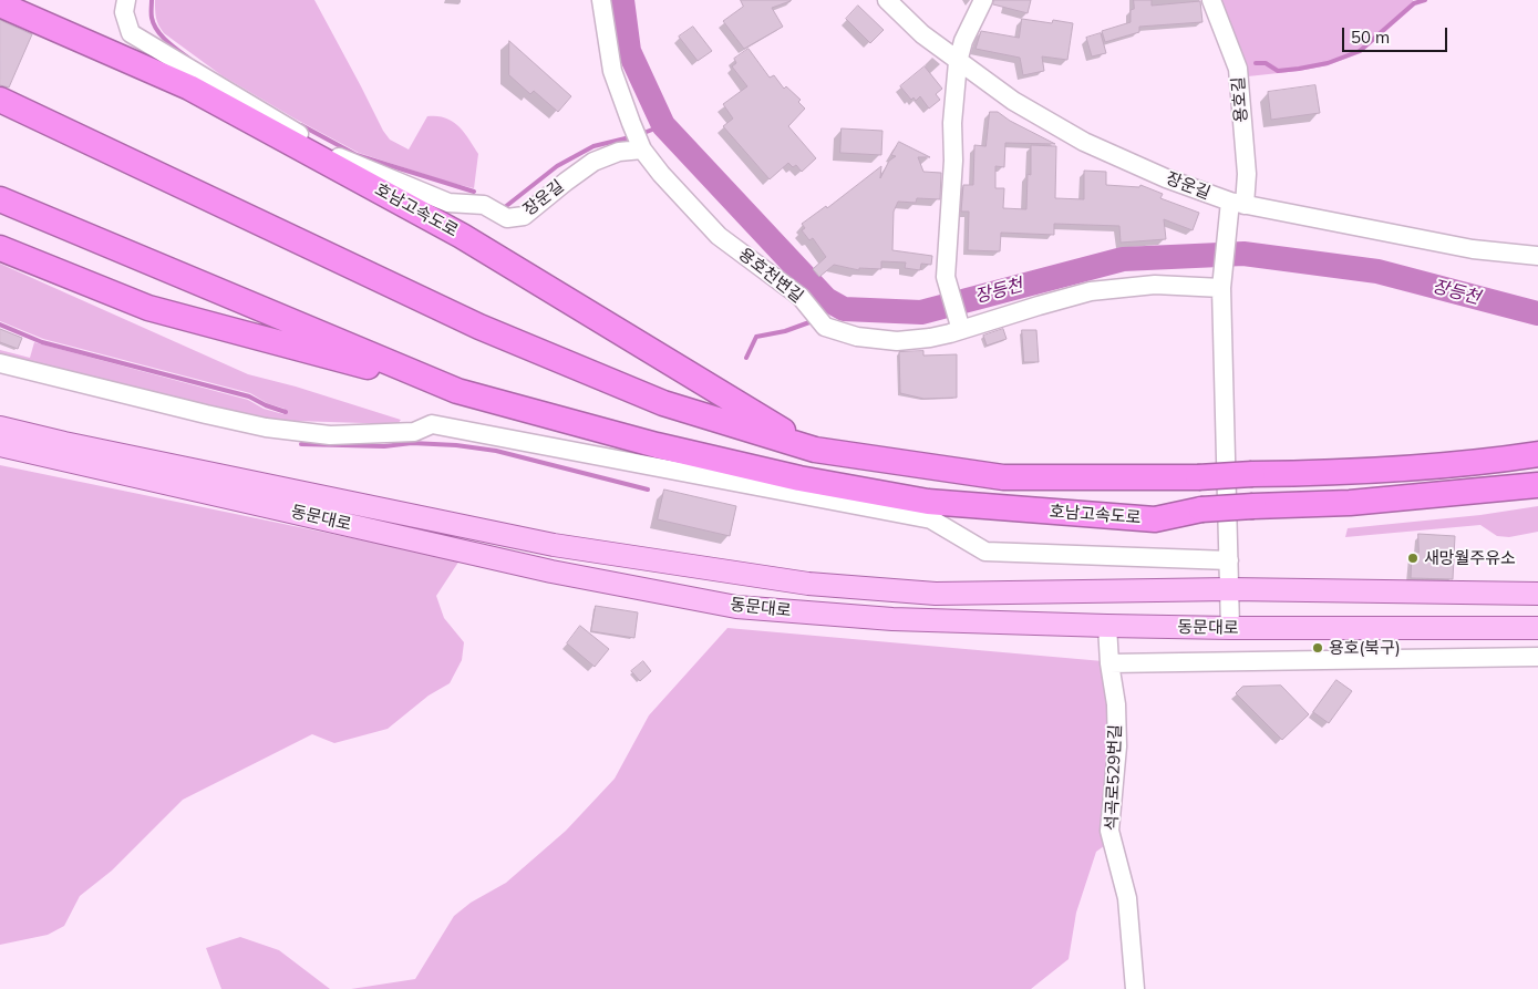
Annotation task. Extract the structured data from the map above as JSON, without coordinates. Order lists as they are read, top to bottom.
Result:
{
  "streets": {
    "highway": ["호남고속도로"],
    "main road": ["동문대로"],
    "street": [
      "용호길",
      "장운길",
      "용호천변길",
      "석곡로529번길"
    ]
  },
  "crossings": [
    ["용호길", "장운길"],
    ["용호길", "용호천변길"],
    ["용호길", "동문대로"],
    ["장운길", "용호천변길"],
    ["동문대로", "석곡로529번길"]
  ],
  "water": ["장등천"],
  "places": ["새망월주유소", "용호(북구)"],
  "scale_bar": "50 m"
}
